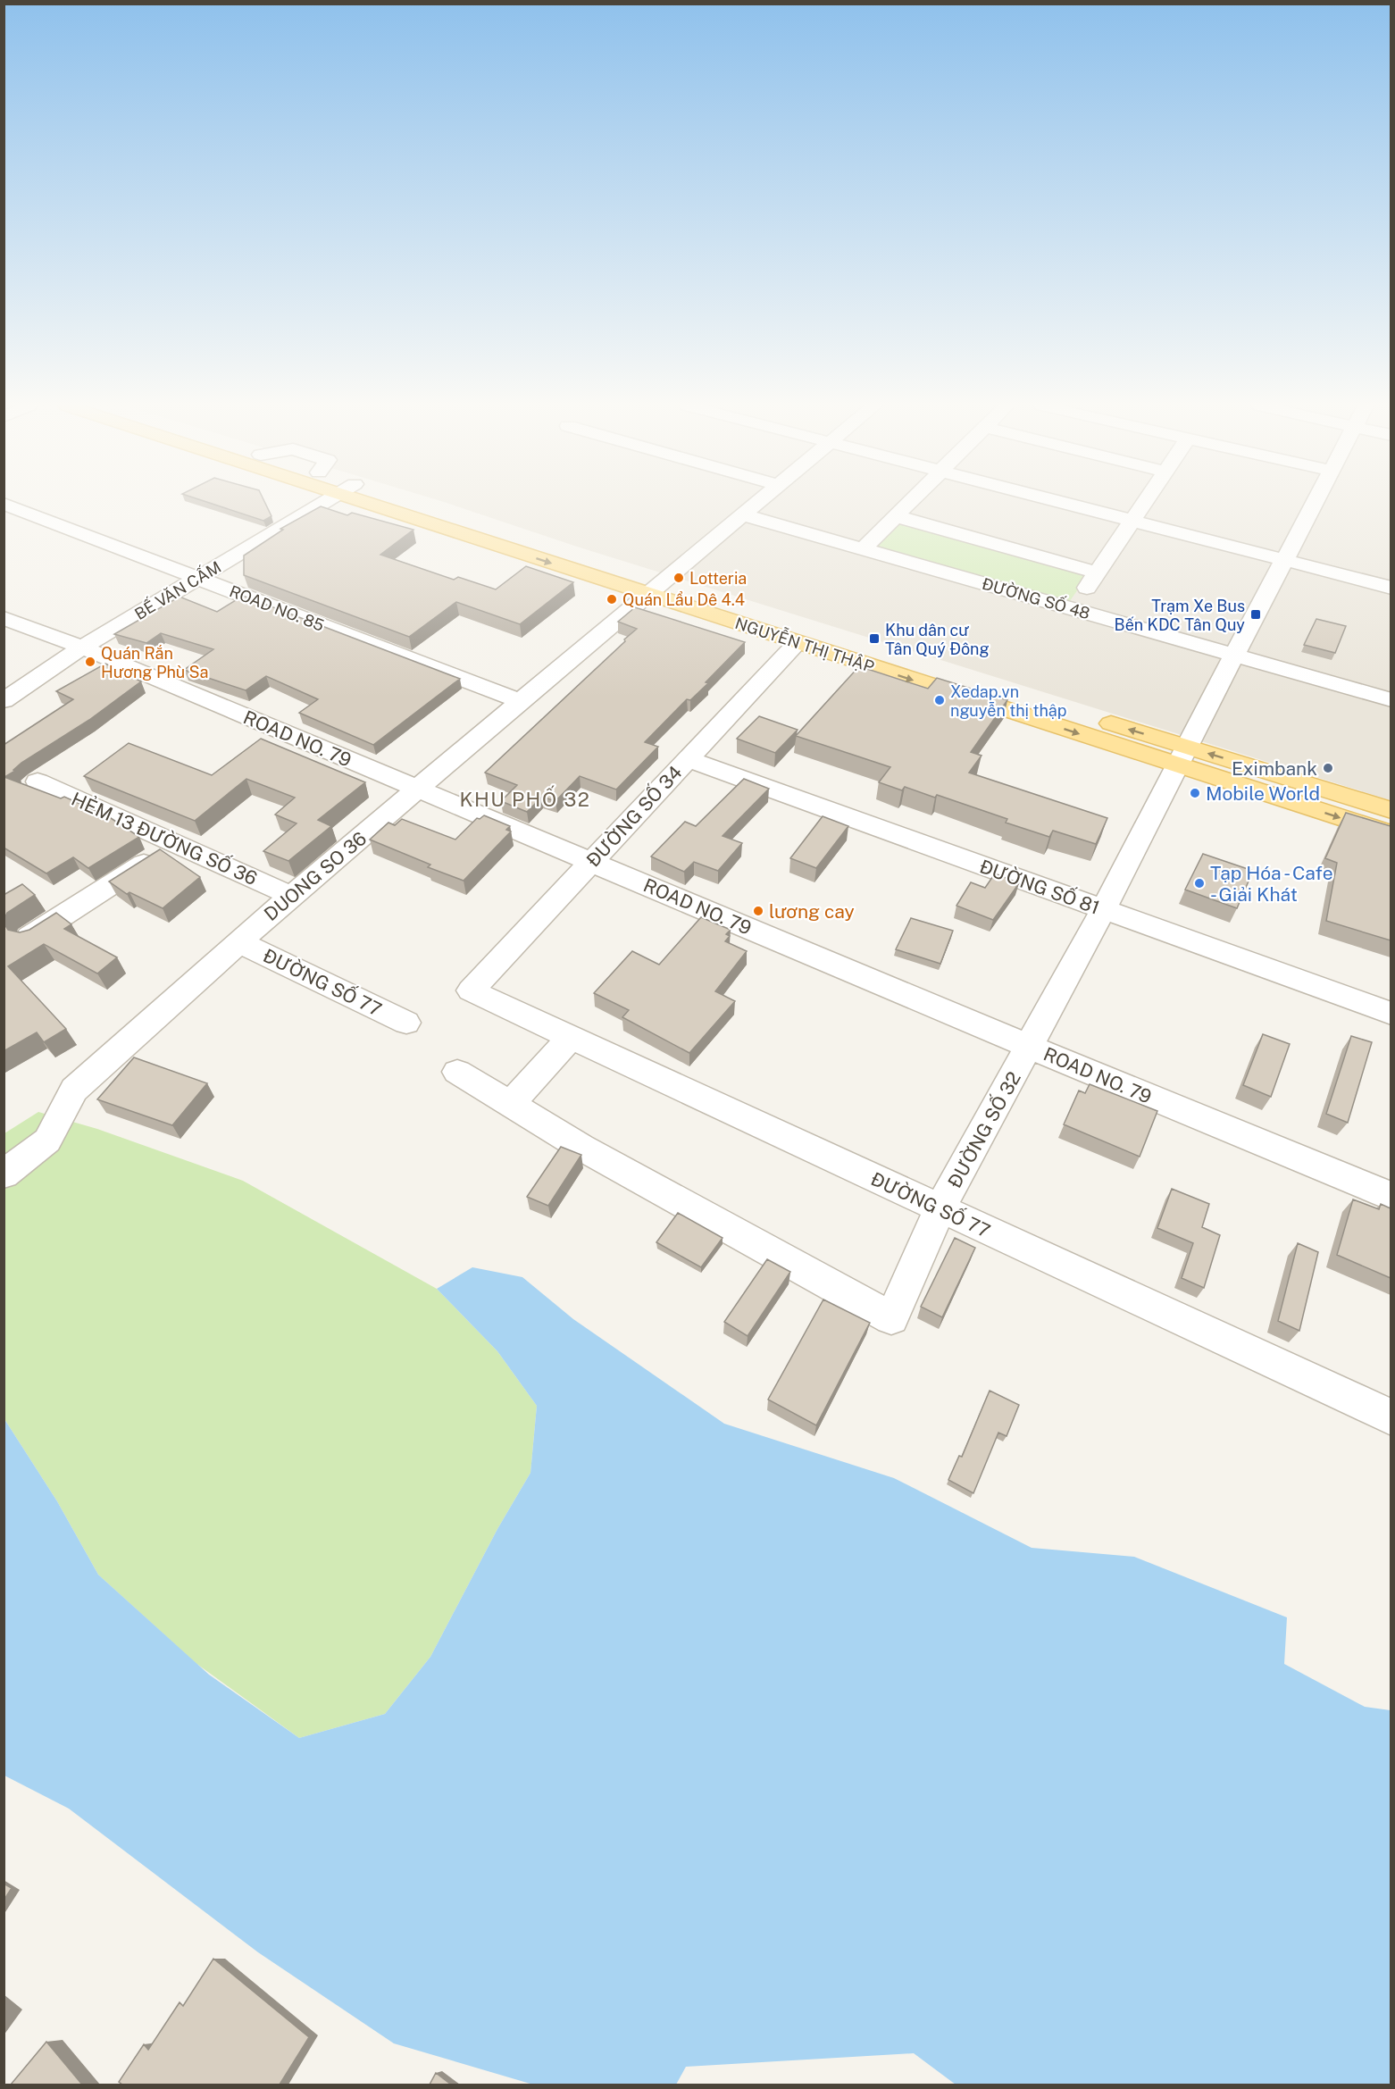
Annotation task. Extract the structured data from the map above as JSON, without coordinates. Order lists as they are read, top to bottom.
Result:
{
  "streets": {
    "main road": ["NGUYỄN THỊ THẬP"],
    "street": [
      "BẾ VĂN CẤM",
      "ĐƯỜNG SỐ 48",
      "ROAD NO. 85",
      "ROAD NO. 79",
      "ĐƯỜNG SỐ 34",
      "HẺM 13 ĐƯỜNG SỐ 36",
      "DUONG SO 36",
      "ĐƯỜNG SỐ 81",
      "ĐƯỜNG SỐ 77",
      "ĐƯỜNG SỐ 32"
    ]
  },
  "crossings": [
    ["BẾ VĂN CẤM", "ROAD NO. 85"],
    ["BẾ VĂN CẤM", "ROAD NO. 79"],
    ["ĐƯỜNG SỐ 48", "DUONG SO 36"],
    ["ĐƯỜNG SỐ 48", "ĐƯỜNG SỐ 32"],
    ["ROAD NO. 85", "DUONG SO 36"],
    ["NGUYỄN THỊ THẬP", "ĐƯỜNG SỐ 34"],
    ["NGUYỄN THỊ THẬP", "DUONG SO 36"],
    ["NGUYỄN THỊ THẬP", "ĐƯỜNG SỐ 32"],
    ["ROAD NO. 79", "ĐƯỜNG SỐ 34"],
    ["ROAD NO. 79", "DUONG SO 36"],
    ["ROAD NO. 79", "ĐƯỜNG SỐ 32"],
    ["ĐƯỜNG SỐ 34", "ĐƯỜNG SỐ 81"],
    ["ĐƯỜNG SỐ 34", "ĐƯỜNG SỐ 77"],
    ["HẺM 13 ĐƯỜNG SỐ 36", "DUONG SO 36"],
    ["DUONG SO 36", "ĐƯỜNG SỐ 77"],
    ["ĐƯỜNG SỐ 81", "ĐƯỜNG SỐ 32"],
    ["ĐƯỜNG SỐ 77", "ĐƯỜNG SỐ 32"]
  ],
  "districts": ["KHU PHỐ 32"],
  "places": {
    "other": [
      "Lotteria",
      "Quán Lẩu Dê 4.4",
      "Quán Rắn Hương Phù Sa",
      "Xedap.vn nguyễn thị thập",
      "Eximbank",
      "Mobile World",
      "Tạp Hóa - Cafe - Giải Khát",
      "lương cay"
    ],
    "transit": ["Trạm Xe Bus Bến KDC Tân Quy", "Khu dân cư Tân Quý Đông"]
  }
}
